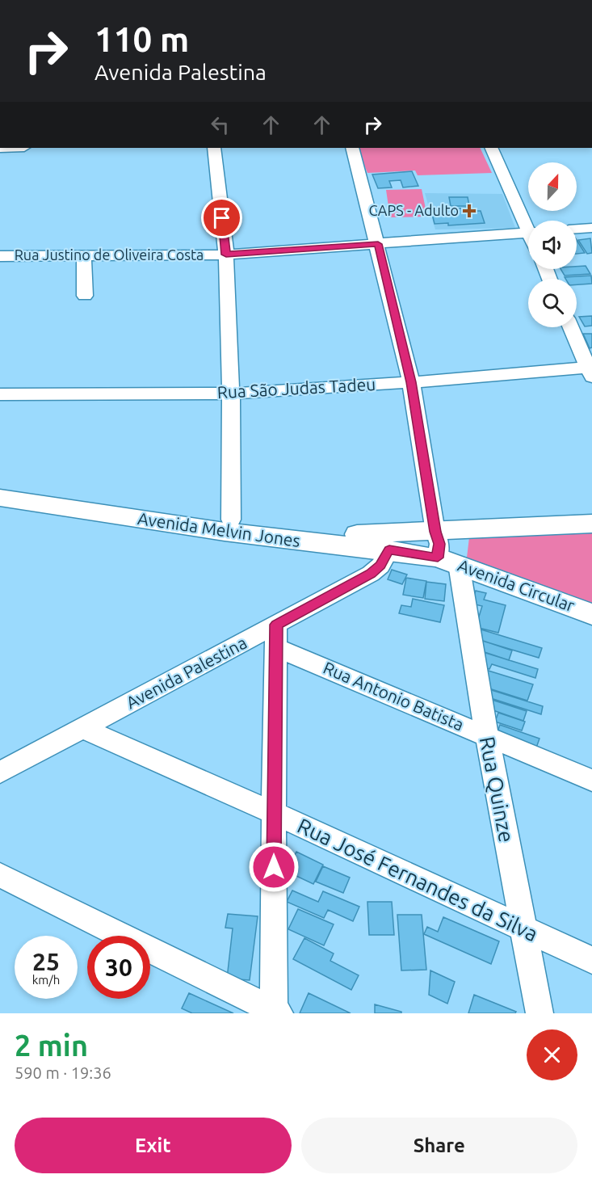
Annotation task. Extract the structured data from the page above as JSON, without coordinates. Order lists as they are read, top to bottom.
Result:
{
  "streets": {
    "main road": ["Avenida Melvin Jones", "Avenida Circular"],
    "street": [
      "Rua Justino de Oliveira Costa",
      "Rua São Judas Tadeu",
      "Avenida Palestina",
      "Rua Antonio Batista",
      "Rua Quinze",
      "Rua José Fernandes da Silva"
    ]
  },
  "crossings": [
    ["Avenida Melvin Jones", "Avenida Circular"],
    ["Avenida Melvin Jones", "Avenida Palestina"],
    ["Avenida Melvin Jones", "Rua Quinze"],
    ["Avenida Circular", "Rua Quinze"],
    ["Avenida Palestina", "Rua Antonio Batista"],
    ["Avenida Palestina", "Rua José Fernandes da Silva"],
    ["Rua Antonio Batista", "Rua Quinze"],
    ["Rua Quinze", "Rua José Fernandes da Silva"]
  ],
  "places": {
    "health": ["CAPS - Adulto"]
  },
  "north": "top",
  "page": {
    "turn": ["110 m", "Avenida Palestina"],
    "speed": "25 km/h",
    "limit": "30",
    "heading": ["2 min", "590 m · 19:36"],
    "buttons": ["Exit", "Share"]
  }
}
